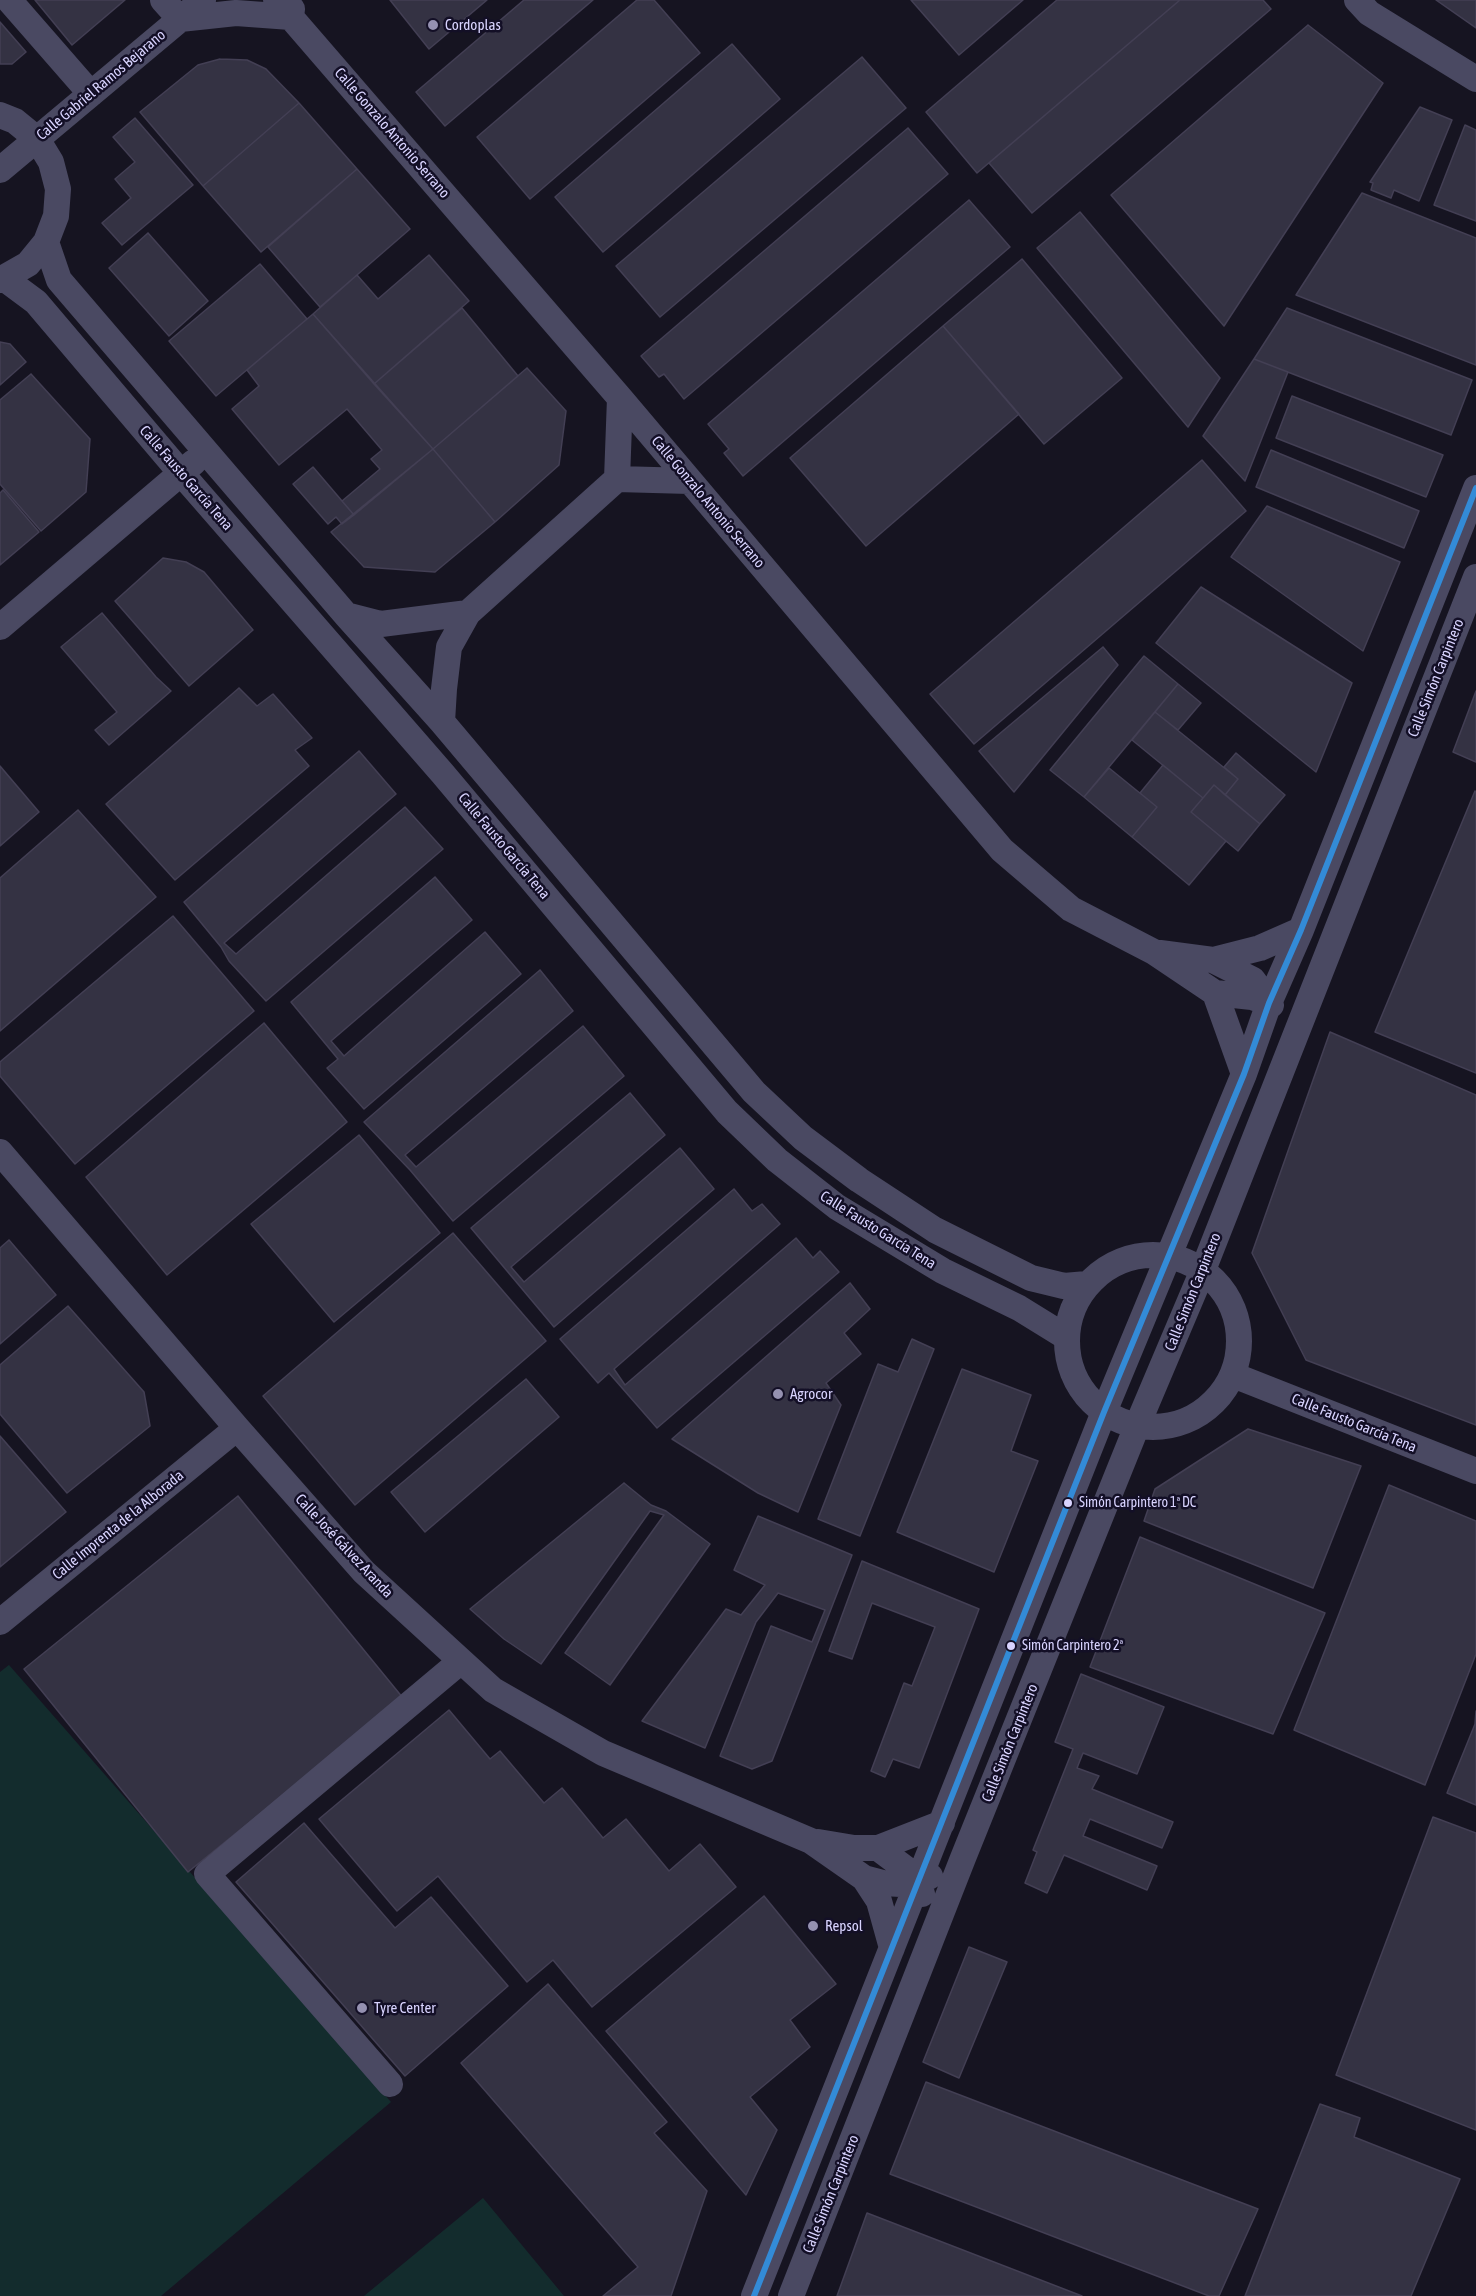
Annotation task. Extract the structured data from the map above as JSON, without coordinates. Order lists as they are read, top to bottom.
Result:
{
  "streets": {
    "street": [
      "Calle Gabriel Ramos Bejarano",
      "Calle Gonzalo Antonio Serrano",
      "Calle Fausto García Tena",
      "Calle Simón Carpintero",
      "Calle Imprenta de la Alborada",
      "Calle José Gálvez Aranda"
    ]
  },
  "crossings": [
    ["Calle Gabriel Ramos Bejarano", "Calle Gonzalo Antonio Serrano"],
    ["Calle Gonzalo Antonio Serrano", "Calle Simón Carpintero"],
    ["Calle Imprenta de la Alborada", "Calle José Gálvez Aranda"]
  ],
  "places": [
    "Cordoplas",
    "Agrocor",
    "Simón Carpintero 1ª DC",
    "Simón Carpintero 2ª",
    "Repsol",
    "Tyre Center"
  ]
}
